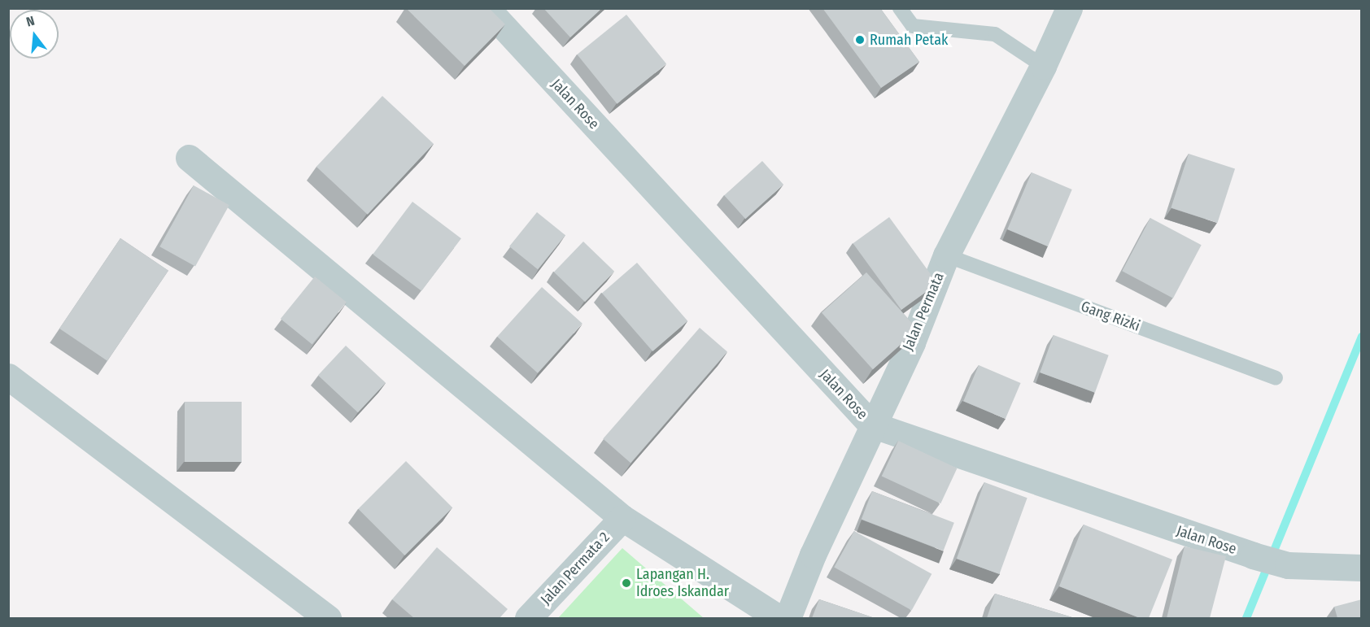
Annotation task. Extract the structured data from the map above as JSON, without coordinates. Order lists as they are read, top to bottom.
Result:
{
  "streets": {
    "street": ["Jalan Rose", "Jalan Permata", "Jalan Permata 2"],
    "lane": ["Gang Rizki"]
  },
  "crossings": [
    ["Jalan Rose", "Jalan Permata"],
    ["Jalan Permata", "Gang Rizki"]
  ],
  "places": ["Rumah Petak", "Lapangan H. Idroes Iskandar"],
  "north": "top"
}
